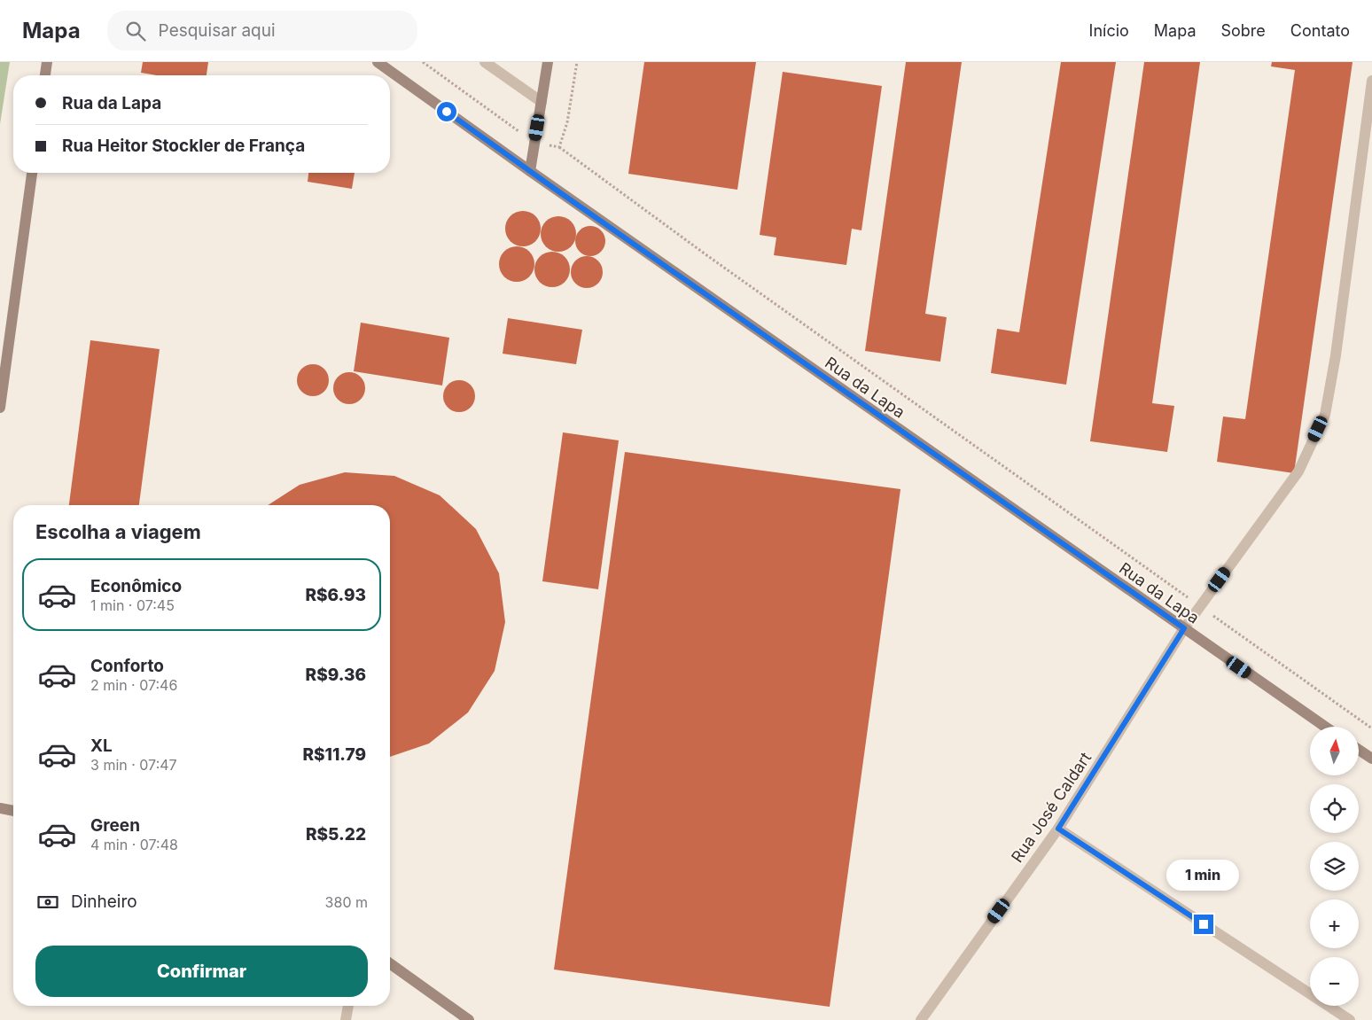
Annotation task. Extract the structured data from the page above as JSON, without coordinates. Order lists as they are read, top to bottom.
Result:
{
  "streets": {
    "main road": ["Rua da Lapa"],
    "street": ["Rua José Caldart"]
  },
  "crossings": [
    ["Rua da Lapa", "Rua José Caldart"]
  ],
  "north": "top",
  "page": {
    "header": "Mapa",
    "search": "Pesquisar aqui",
    "nav": [
      "Início",
      "Mapa",
      "Sobre",
      "Contato"
    ],
    "banner": ["Rua da Lapa", "Rua Heitor Stockler de França"],
    "heading": "Escolha a viagem",
    "list": [
      {
        "name": "Econômico",
        "note": "1 min · 07:45",
        "value": "R$6.93"
      },
      {
        "name": "Conforto",
        "note": "2 min · 07:46",
        "value": "R$9.36"
      },
      {
        "name": "XL",
        "note": "3 min · 07:47",
        "value": "R$11.79"
      },
      {
        "name": "Green",
        "note": "4 min · 07:48",
        "value": "R$5.22"
      }
    ],
    "map_buttons": ["+", "−"],
    "bubble": "1 min",
    "pay": ["Dinheiro", "380 m"],
    "buttons": "Confirmar"
  }
}
